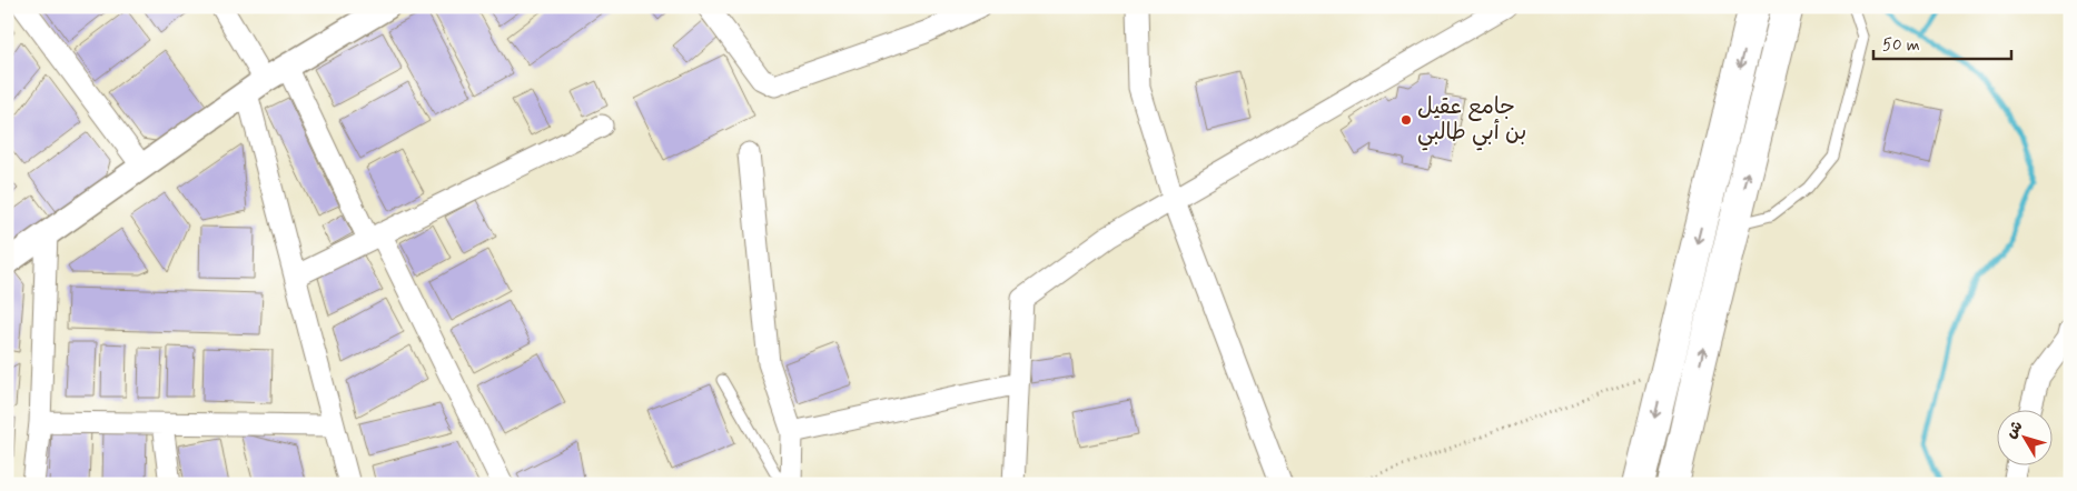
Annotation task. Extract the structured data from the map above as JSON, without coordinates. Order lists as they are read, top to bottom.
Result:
{
  "places": ["جامع عقيل بن أبي طالبي"],
  "scale_bar": "50 m",
  "north": "top left"
}
